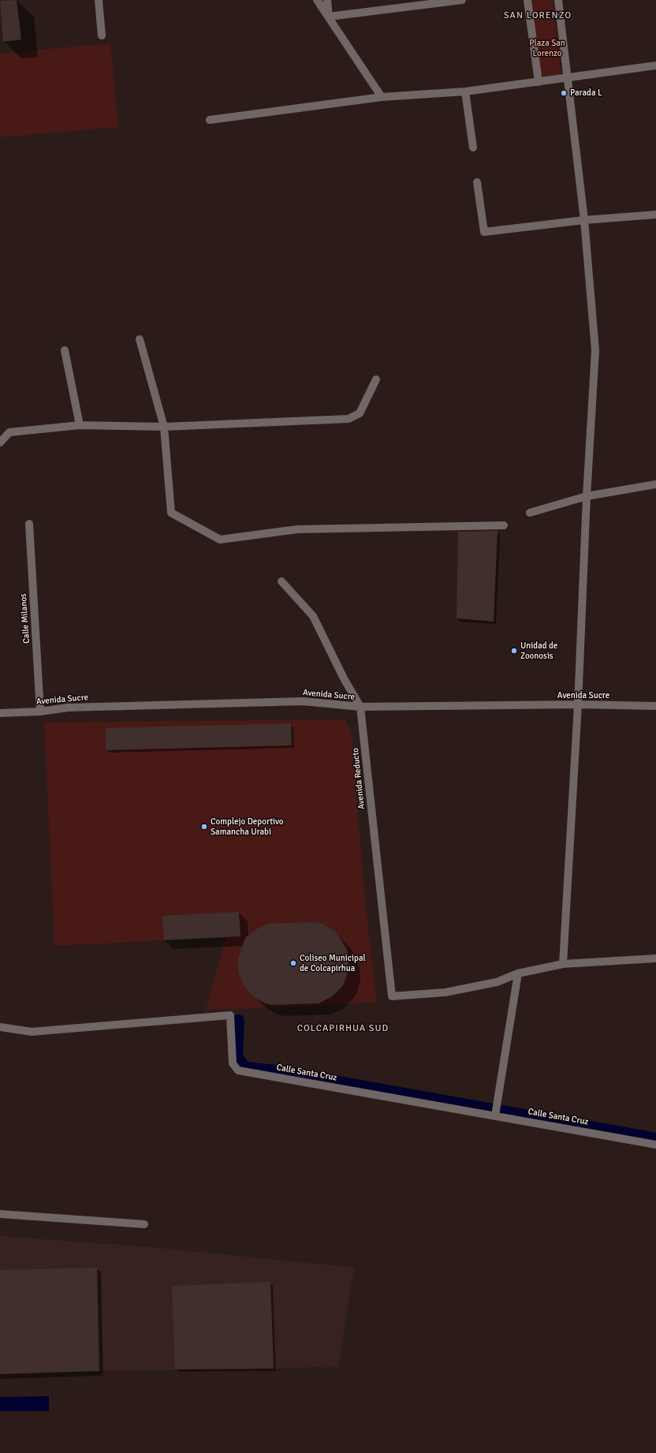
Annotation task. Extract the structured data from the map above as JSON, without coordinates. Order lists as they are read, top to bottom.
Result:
{
  "streets": {
    "street": [
      "Calle Milanos",
      "Avenida Sucre",
      "Avenida Reducto",
      "Calle Santa Cruz"
    ]
  },
  "crossings": [
    ["Calle Milanos", "Avenida Sucre"],
    ["Avenida Sucre", "Avenida Reducto"]
  ],
  "districts": ["SAN LORENZO", "COLCAPIRHUA SUD"],
  "parks": ["Plaza San Lorenzo"],
  "places": [
    "Parada L",
    "Unidad de Zoonosis",
    "Complejo Deportivo Samancha Urabi",
    "Coliseo Municipal de Colcapirhua"
  ]
}
